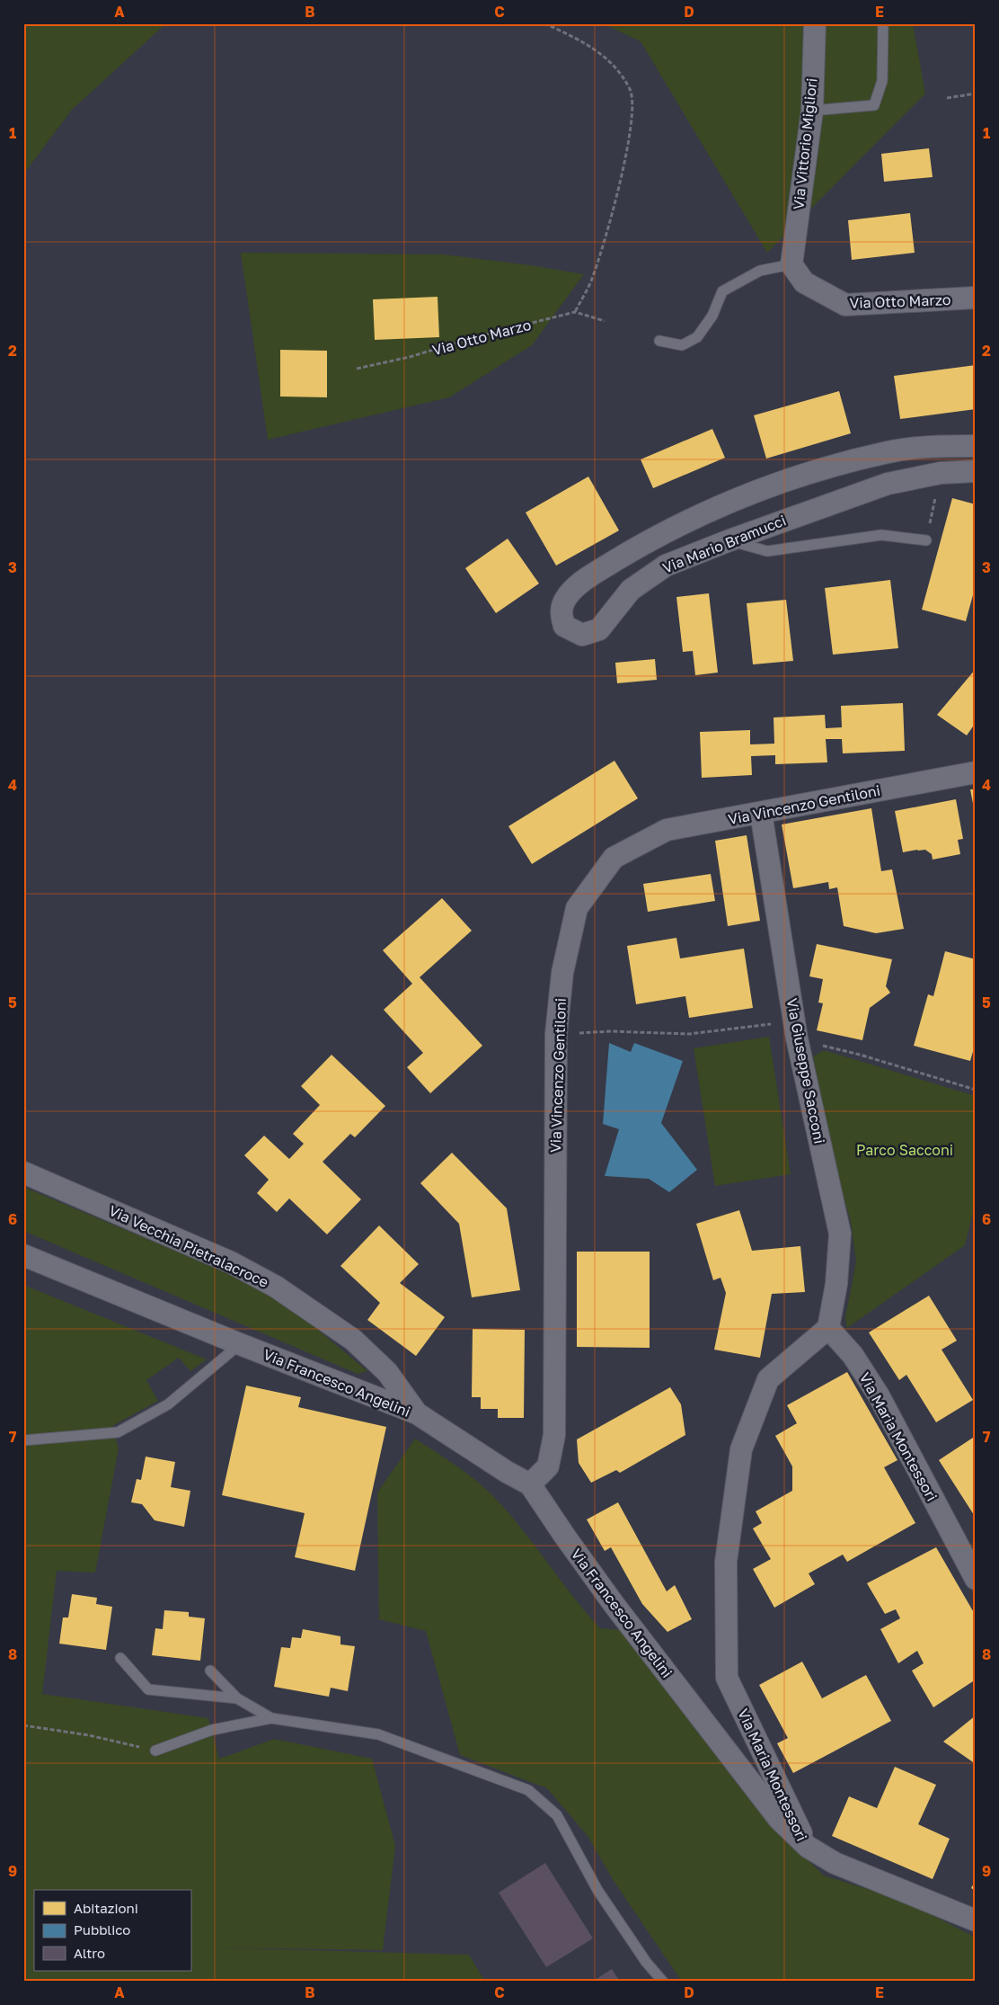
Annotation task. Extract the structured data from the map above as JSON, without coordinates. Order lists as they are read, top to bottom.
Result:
{
  "streets": {
    "street": [
      "Via Vittorio Migliori",
      "Via Otto Marzo",
      "Via Mario Bramucci",
      "Via Vincenzo Gentiloni",
      "Via Giuseppe Sacconi",
      "Via Vecchia Pietralacroce",
      "Via Francesco Angelini",
      "Via Maria Montessori"
    ]
  },
  "crossings": [
    ["Via Vittorio Migliori", "Via Otto Marzo"],
    ["Via Vincenzo Gentiloni", "Via Giuseppe Sacconi"],
    ["Via Vincenzo Gentiloni", "Via Francesco Angelini"],
    ["Via Giuseppe Sacconi", "Via Maria Montessori"],
    ["Via Vecchia Pietralacroce", "Via Francesco Angelini"],
    ["Via Francesco Angelini", "Via Maria Montessori"]
  ],
  "parks": ["Parco Sacconi"],
  "legend": ["Abitazioni", "Pubblico", "Altro"],
  "grid": {
    "columns": [
      "A",
      "B",
      "C",
      "D",
      "E"
    ],
    "rows": [
      "1",
      "2",
      "3",
      "4",
      "5",
      "6",
      "7",
      "8",
      "9"
    ]
  }
}
